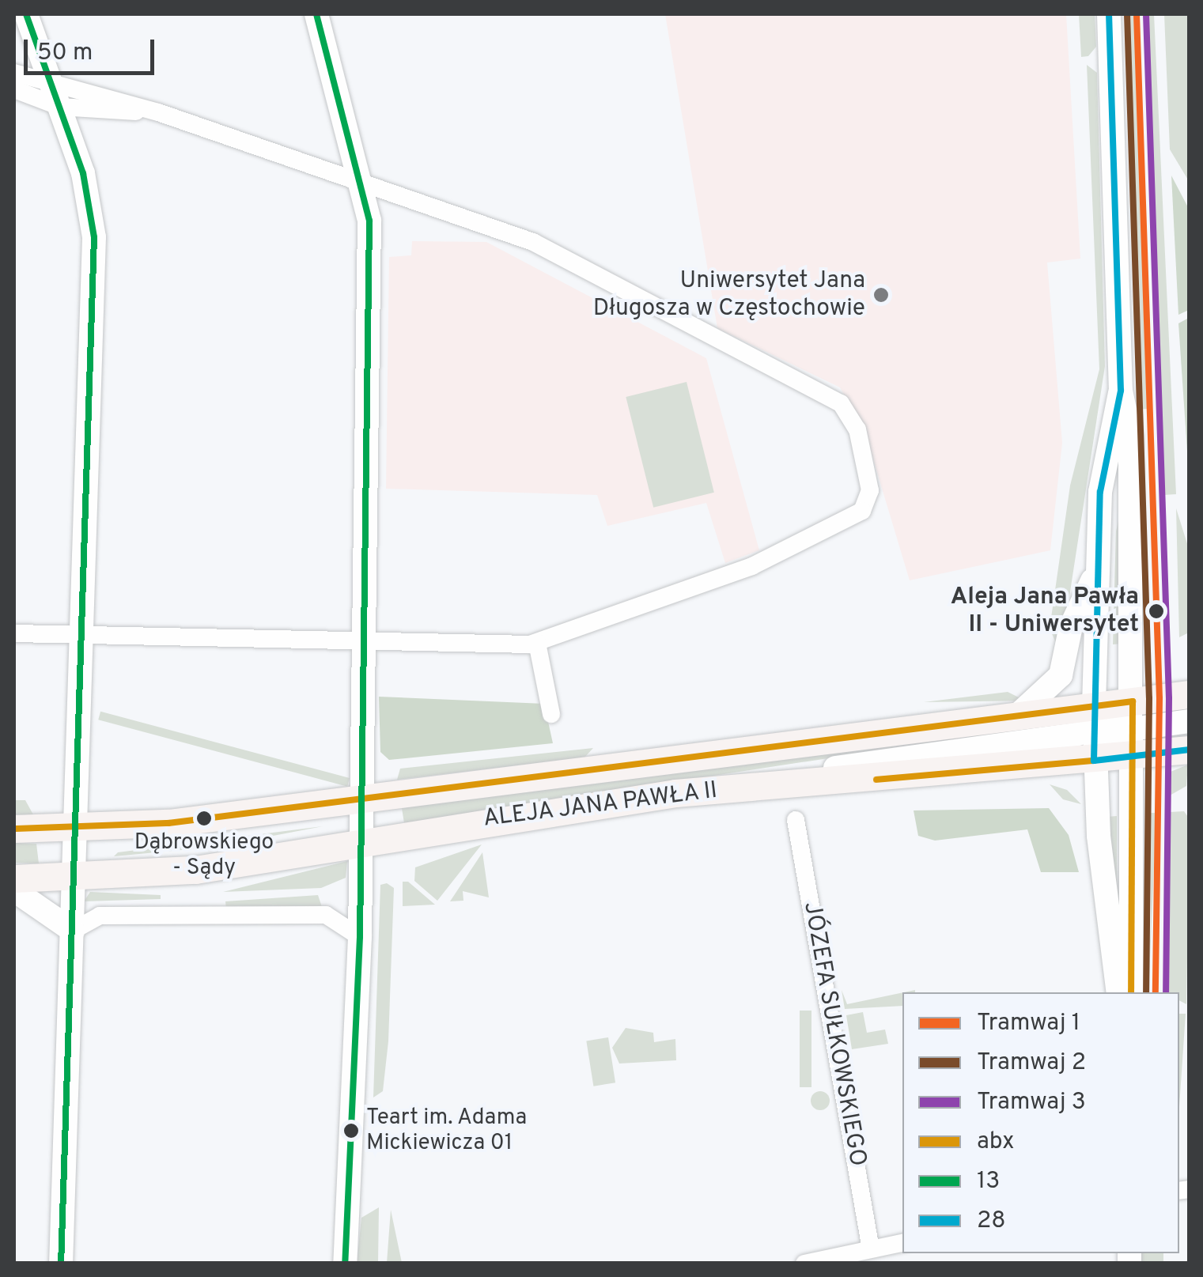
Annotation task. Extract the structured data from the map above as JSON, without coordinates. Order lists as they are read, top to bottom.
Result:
{
  "streets": {
    "main road": ["ALEJA JANA PAWŁA II"],
    "street": ["JÓZEFA SUŁKOWSKIEGO"]
  },
  "places": [
    "Uniwersytet Jana Długosza w Częstochowie",
    "Aleja Jana Pawła II - Uniwersytet",
    "Dąbrowskiego - Sądy",
    "Teart im. Adama Mickiewicza 01"
  ],
  "lines": [
    "tram line 1",
    "tram line 2",
    "tram line 3",
    "transit line 13",
    "transit line 28",
    "transit line abx"
  ],
  "legend": [
    "Tramwaj 1",
    "Tramwaj 2",
    "Tramwaj 3",
    "abx",
    "13",
    "28"
  ],
  "scale_bar": "50 m"
}
